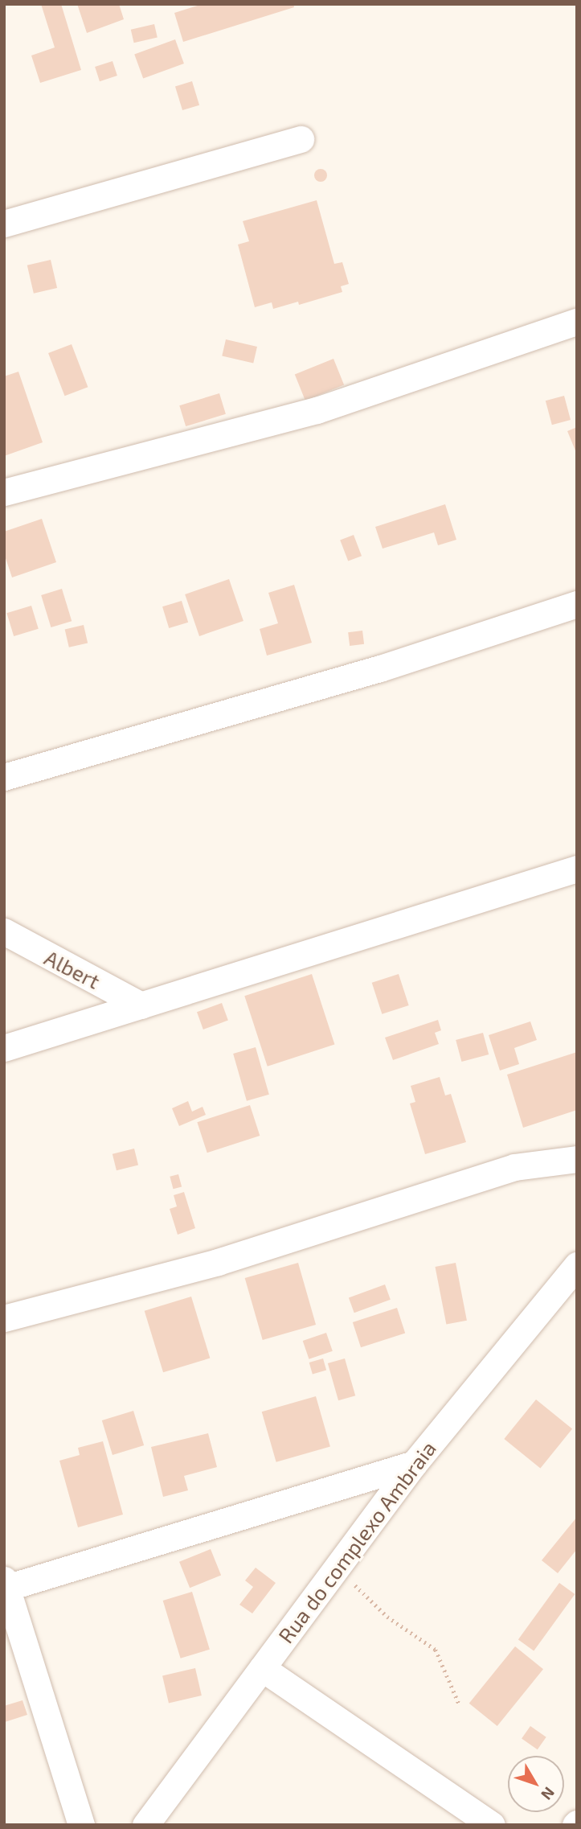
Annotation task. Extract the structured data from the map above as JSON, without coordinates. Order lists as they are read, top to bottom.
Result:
{
  "streets": {
    "street": ["Albert", "Rua do complexo Ambraia"]
  },
  "north": "bottom right"
}
